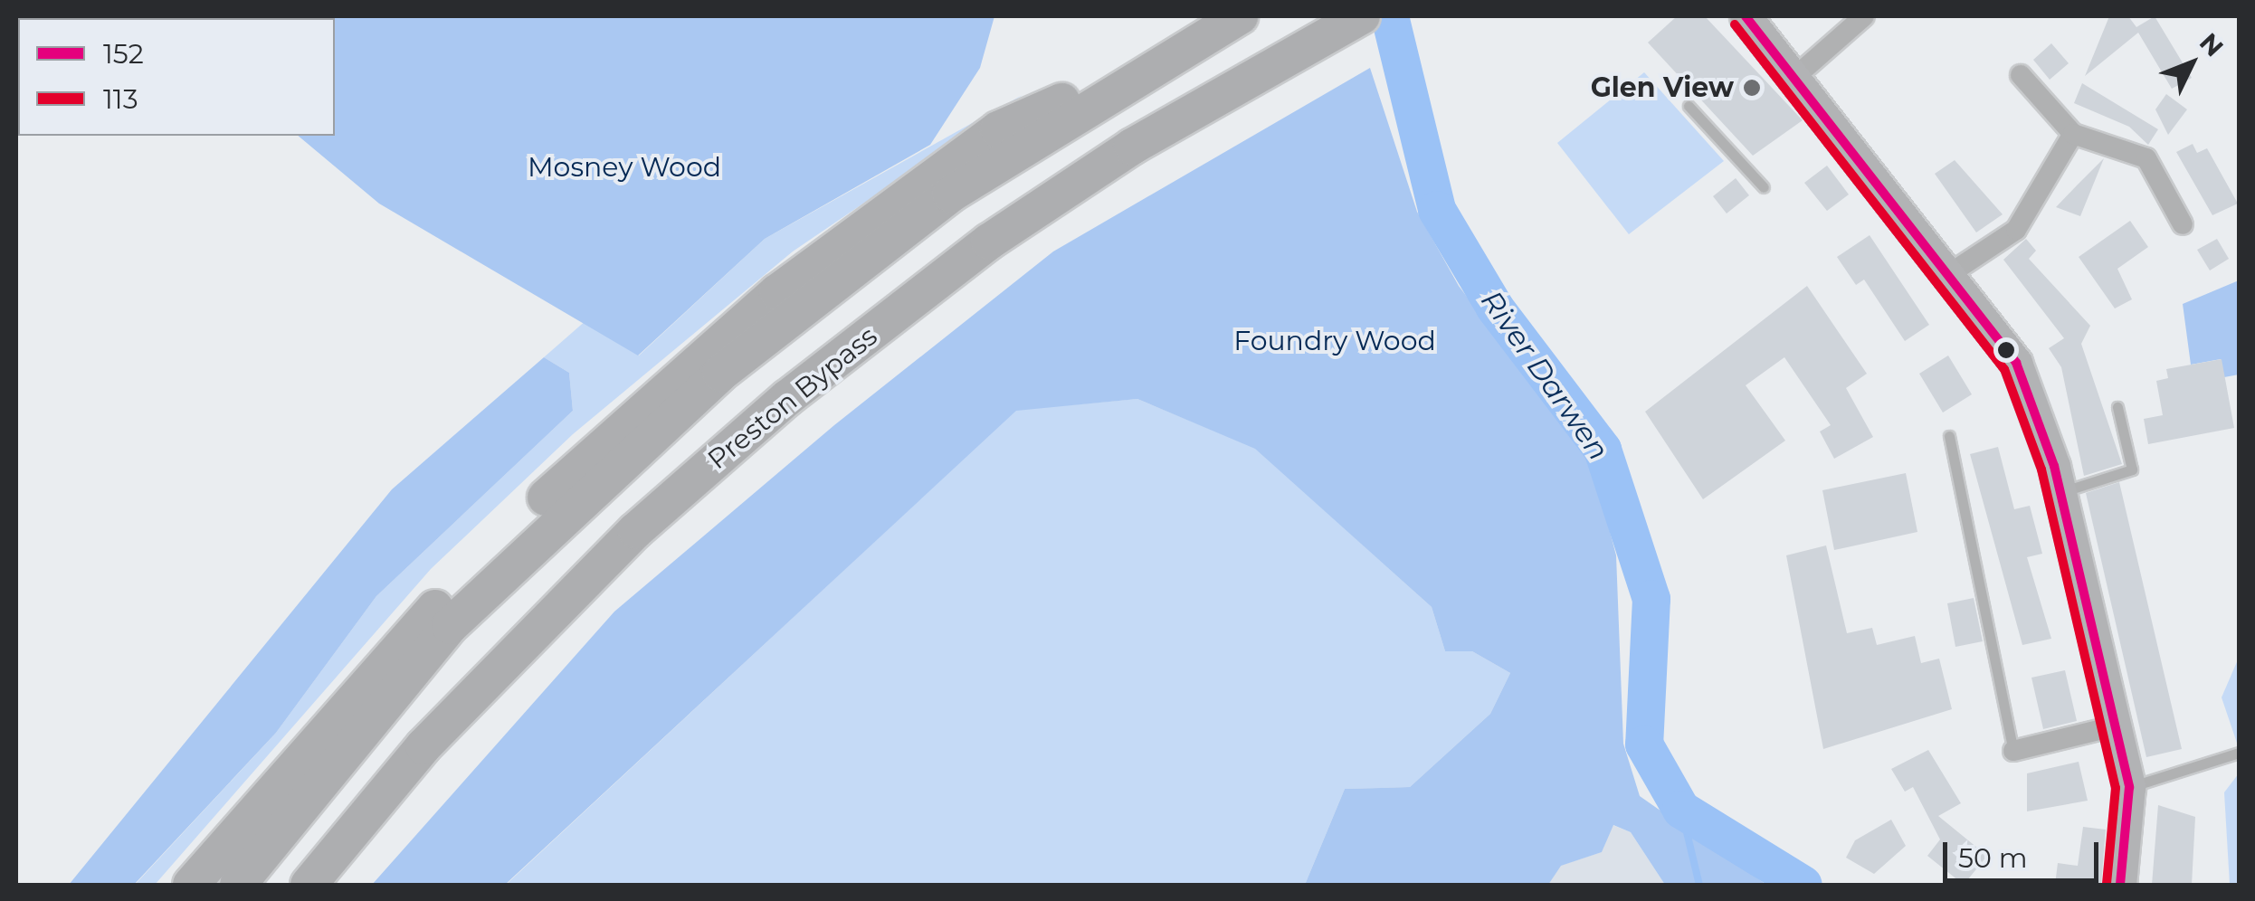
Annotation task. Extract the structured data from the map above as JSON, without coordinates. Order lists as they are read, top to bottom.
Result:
{
  "streets": {
    "highway": ["Preston Bypass"]
  },
  "water": ["River Darwen"],
  "parks": ["Mosney Wood", "Foundry Wood"],
  "places": ["Glen View"],
  "lines": ["transit line 152", "transit line 113"],
  "legend": ["152", "113"],
  "scale_bar": "50 m",
  "north": "top right"
}
